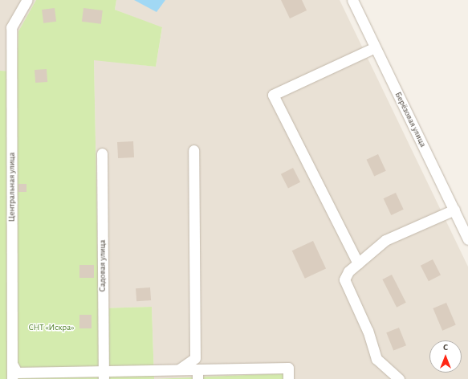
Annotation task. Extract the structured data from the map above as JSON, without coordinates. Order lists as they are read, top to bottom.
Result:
{
  "streets": {
    "street": ["Берёзовая улица", "Центральная улица", "Садовая улица"]
  },
  "parks": ["СНТ «Искра»"],
  "north": "top"
}
